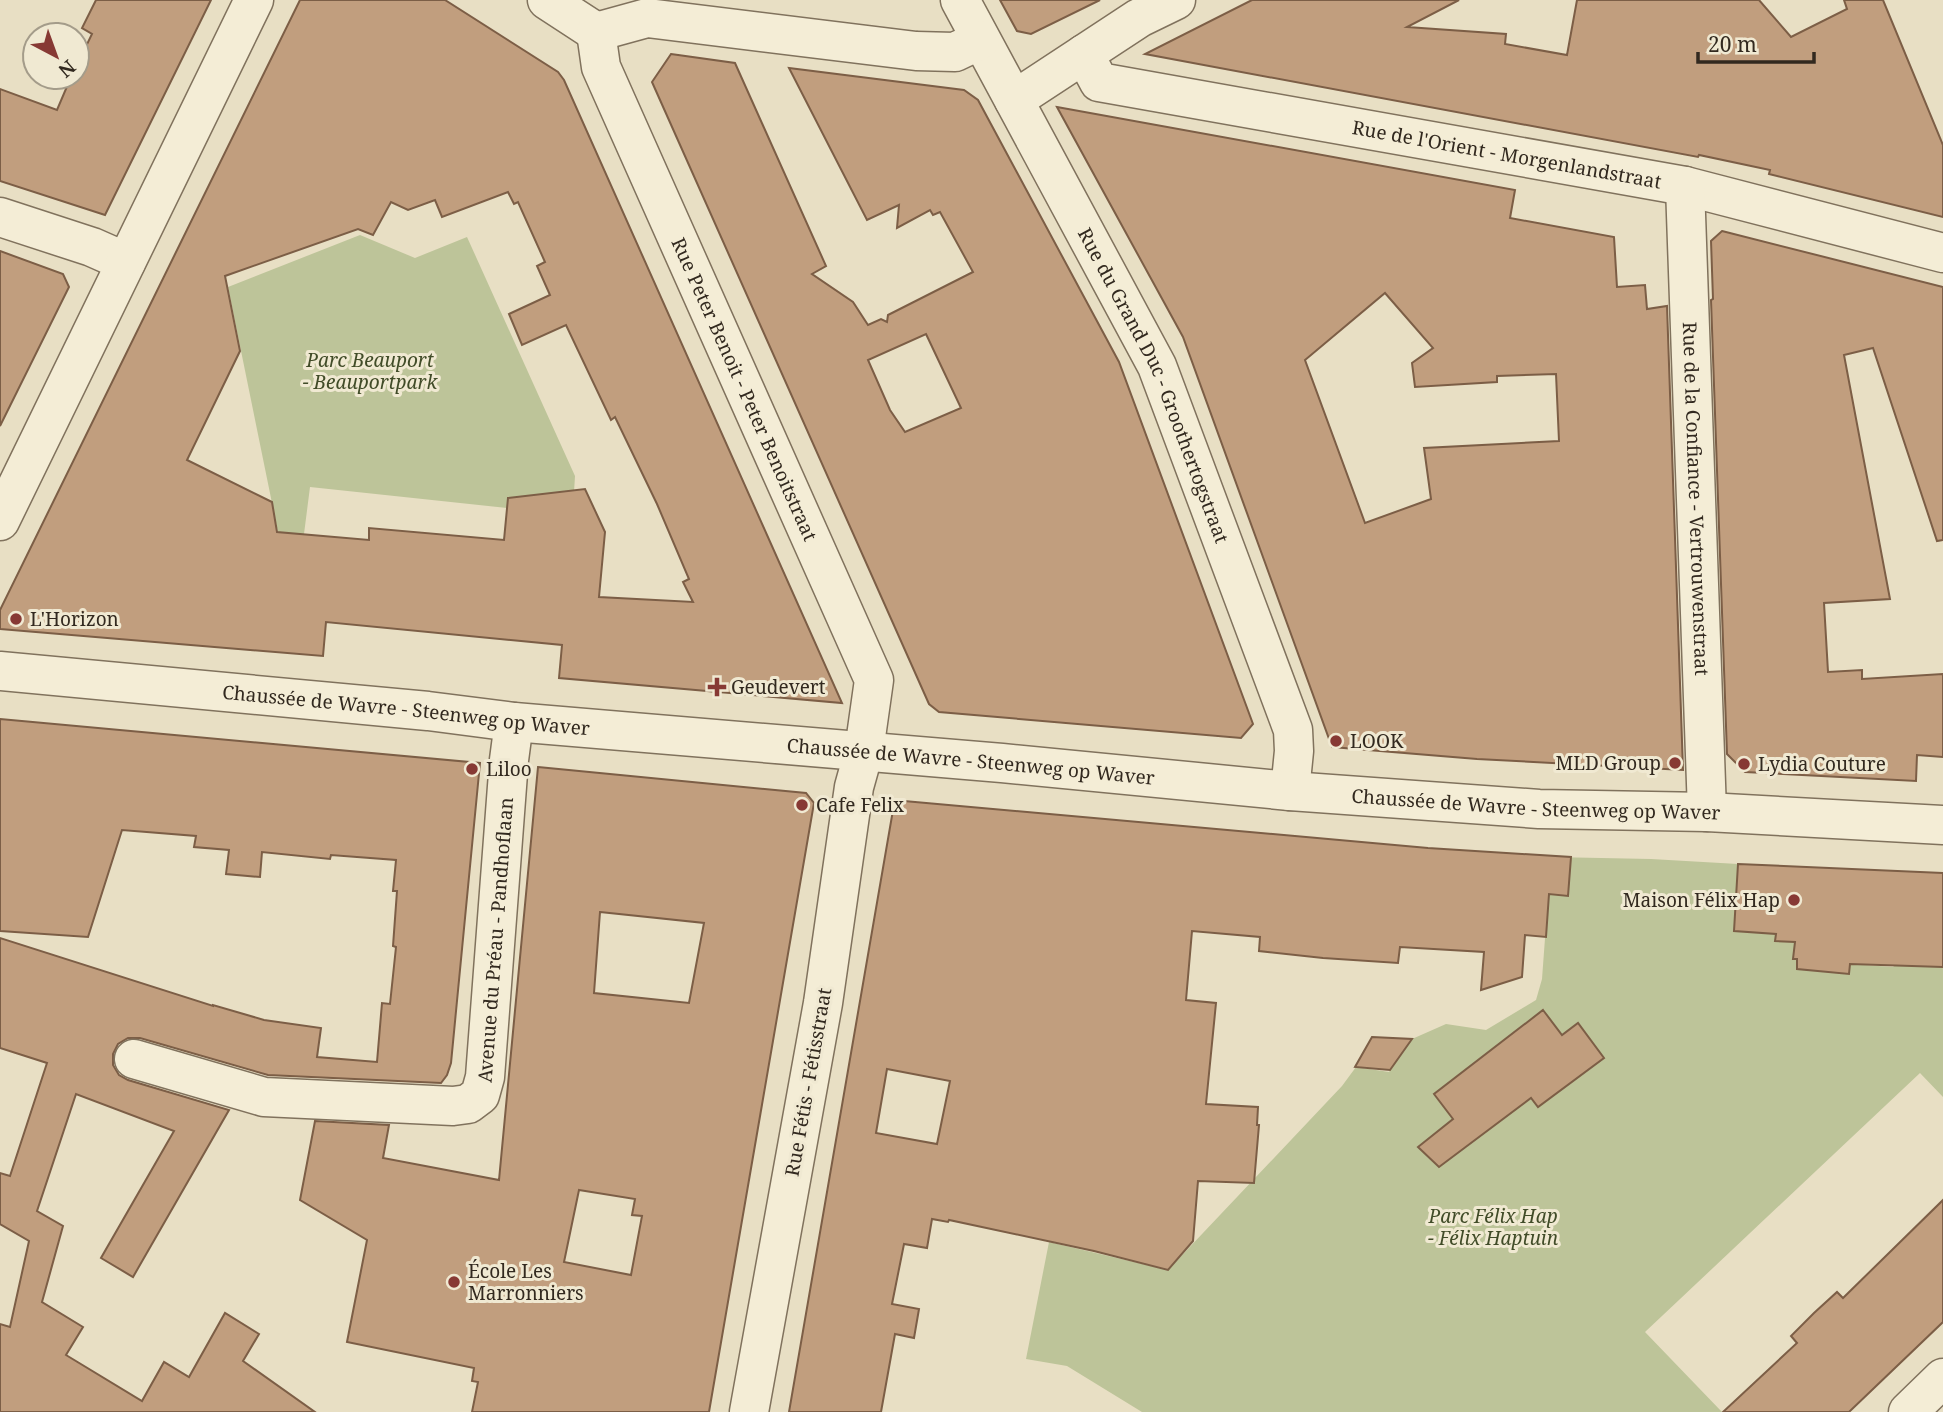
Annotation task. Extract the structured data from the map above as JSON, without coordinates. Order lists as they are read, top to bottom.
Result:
{
  "streets": {
    "street": [
      "Rue de l'Orient - Morgenlandstraat",
      "Rue du Grand Duc - Groothertogstraat",
      "Rue Peter Benoit - Peter Benoitstraat",
      "Rue de la Confiance - Vertrouwenstraat",
      "Chaussée de Wavre - Steenweg op Waver",
      "Avenue du Préau - Pandhoflaan",
      "Rue Fétis - Fétisstraat"
    ]
  },
  "crossings": [
    ["Rue de l'Orient - Morgenlandstraat", "Rue de la Confiance - Vertrouwenstraat"],
    ["Rue du Grand Duc - Groothertogstraat", "Chaussée de Wavre - Steenweg op Waver"],
    ["Rue Peter Benoit - Peter Benoitstraat", "Chaussée de Wavre - Steenweg op Waver"],
    ["Rue Peter Benoit - Peter Benoitstraat", "Rue Fétis - Fétisstraat"],
    ["Rue de la Confiance - Vertrouwenstraat", "Chaussée de Wavre - Steenweg op Waver"],
    ["Chaussée de Wavre - Steenweg op Waver", "Avenue du Préau - Pandhoflaan"],
    ["Chaussée de Wavre - Steenweg op Waver", "Rue Fétis - Fétisstraat"]
  ],
  "parks": ["Parc Beauport - Beauportpark", "Parc Félix Hap - Félix Haptuin"],
  "places": {
    "other": [
      "L'Horizon",
      "LOOK",
      "MLD Group",
      "Lydia Couture",
      "Liloo",
      "Cafe Felix",
      "Maison Félix Hap",
      "École Les Marronniers"
    ],
    "health": ["Geudevert"]
  },
  "scale_bar": "20 m",
  "north": "bottom right"
}
